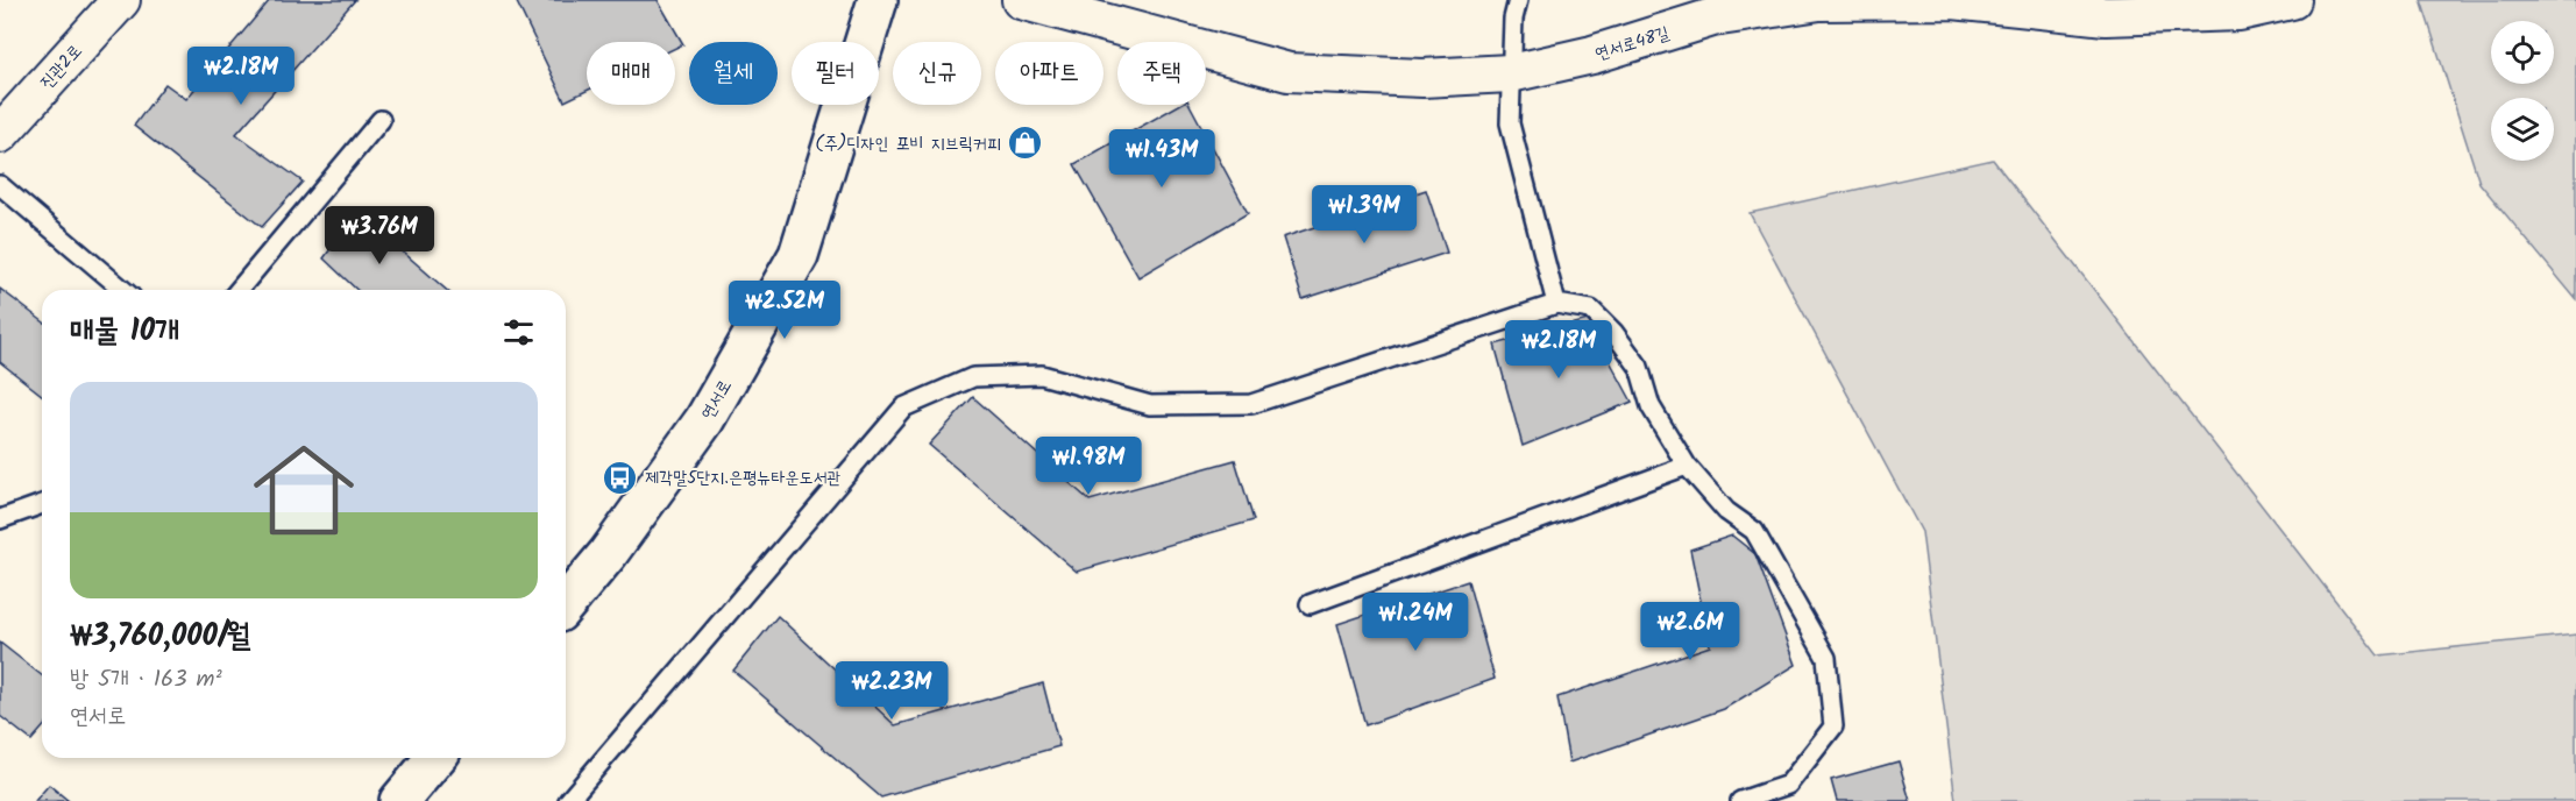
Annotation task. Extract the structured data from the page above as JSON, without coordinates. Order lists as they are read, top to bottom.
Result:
{
  "streets": {
    "main road": ["연서로"],
    "street": ["연서로48길", "진관2로"]
  },
  "places": {
    "shop": ["(주)디자인 포비 지브릭커피"],
    "bus stop": ["제각말5단지.은평뉴타운도서관"]
  },
  "page": {
    "chip": [
      "매매",
      "월세",
      "필터",
      "신규",
      "아파트",
      "주택"
    ],
    "price": [
      "₩2.18M",
      "₩1.43M",
      "₩1.39M",
      "₩3.76M",
      "₩2.52M",
      "₩2.18M",
      "₩1.98M",
      "₩1.24M",
      "₩2.6M",
      "₩2.23M"
    ],
    "heading": "매물 10개",
    "list": [
      {
        "name": "₩3,760,000/월",
        "note": "방 5개 · 163 m² · 연서로"
      }
    ]
  }
}
